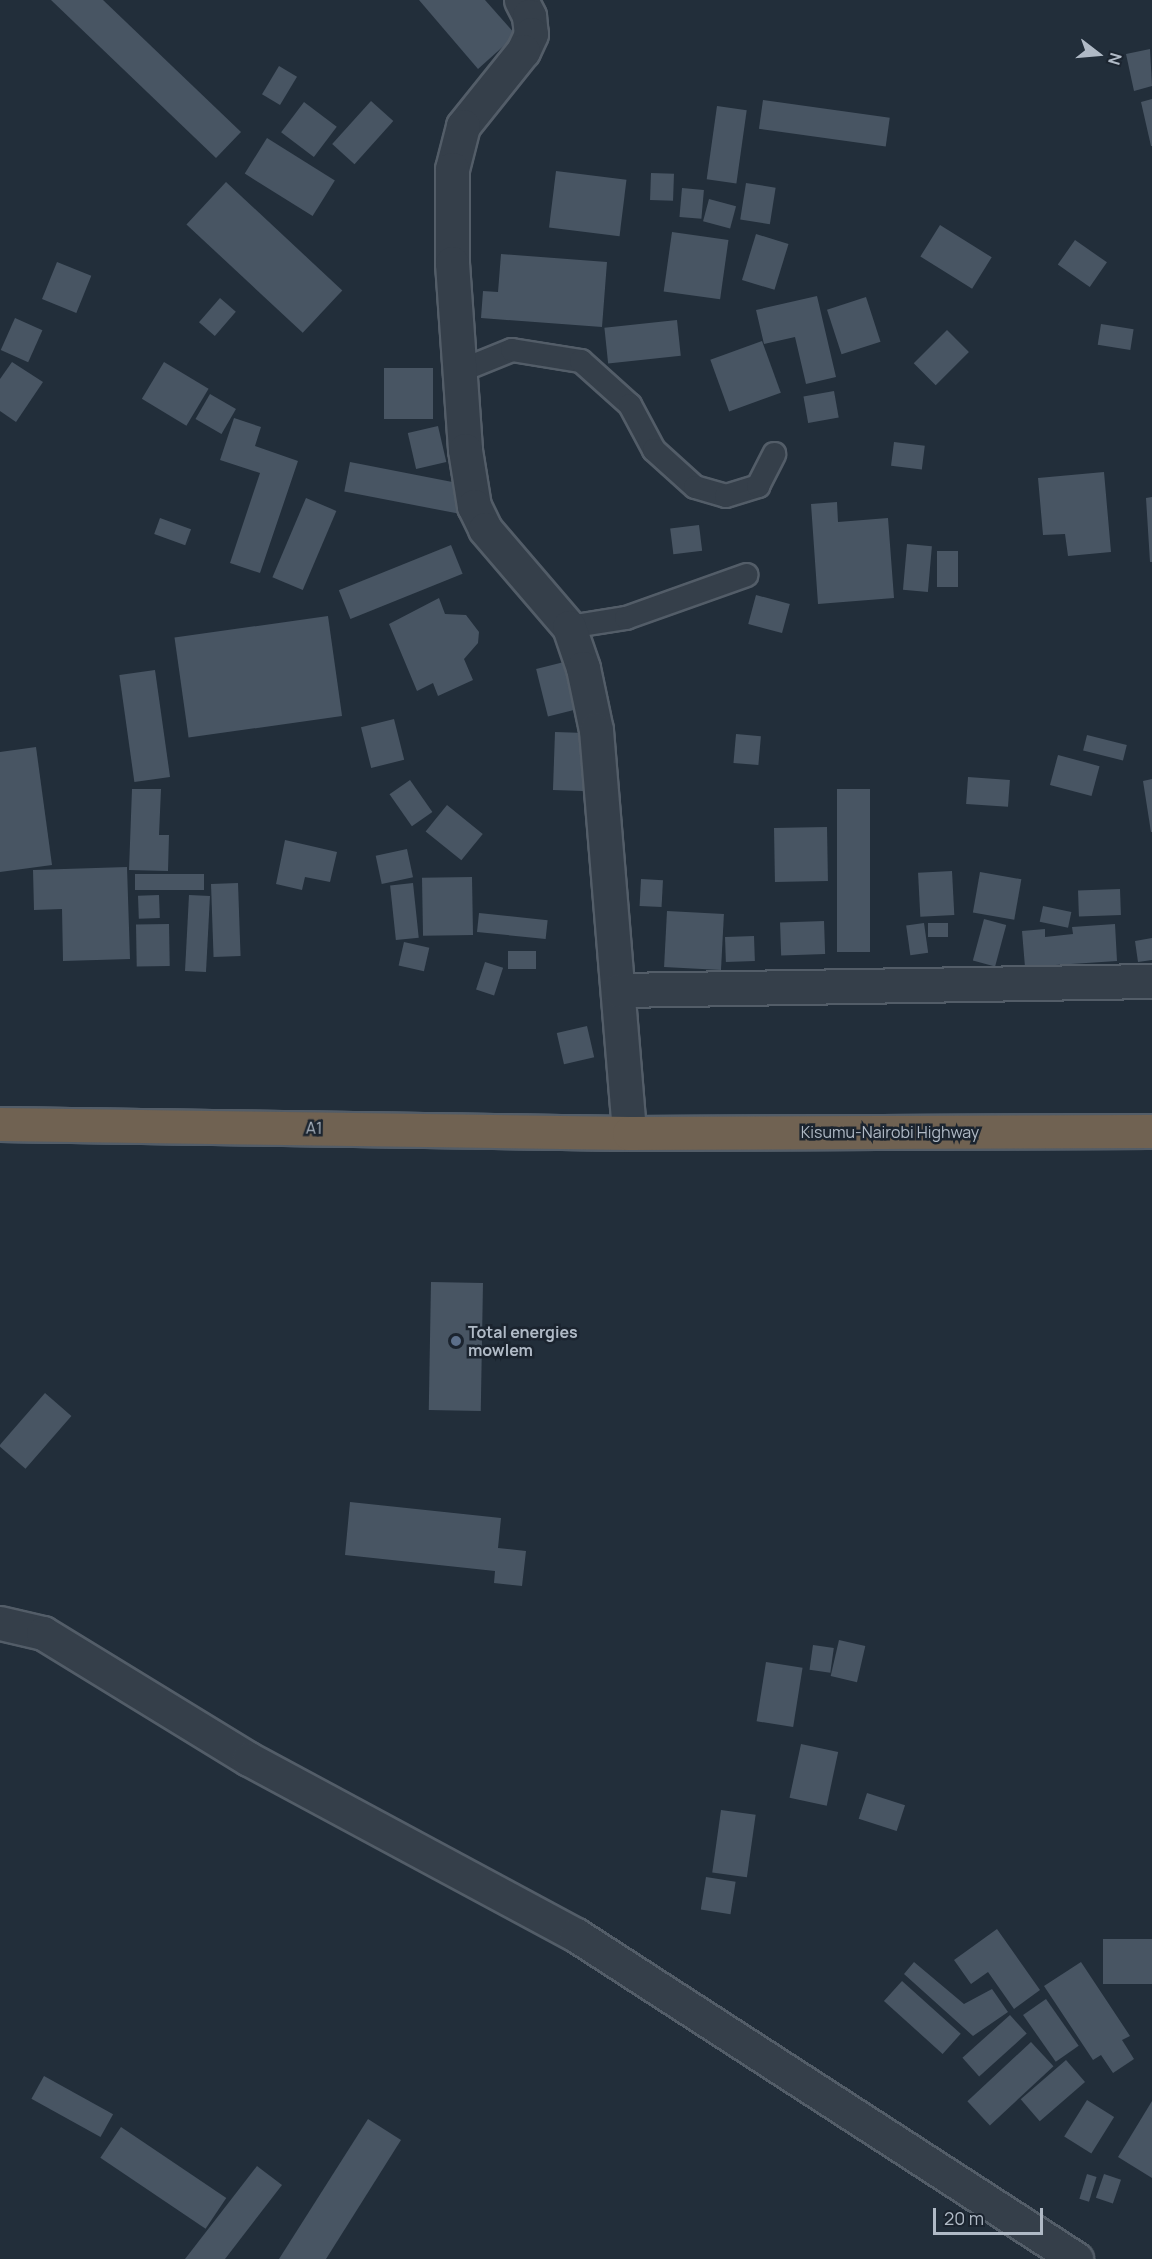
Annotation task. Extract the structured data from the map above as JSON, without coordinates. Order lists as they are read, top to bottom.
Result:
{
  "streets": {
    "highway": ["A1", "Kisumu-Nairobi Highway"]
  },
  "crossings": [
    ["A1", "Kisumu-Nairobi Highway"]
  ],
  "places": ["Total energies mowlem"],
  "scale_bar": "20 m",
  "north": "right"
}
